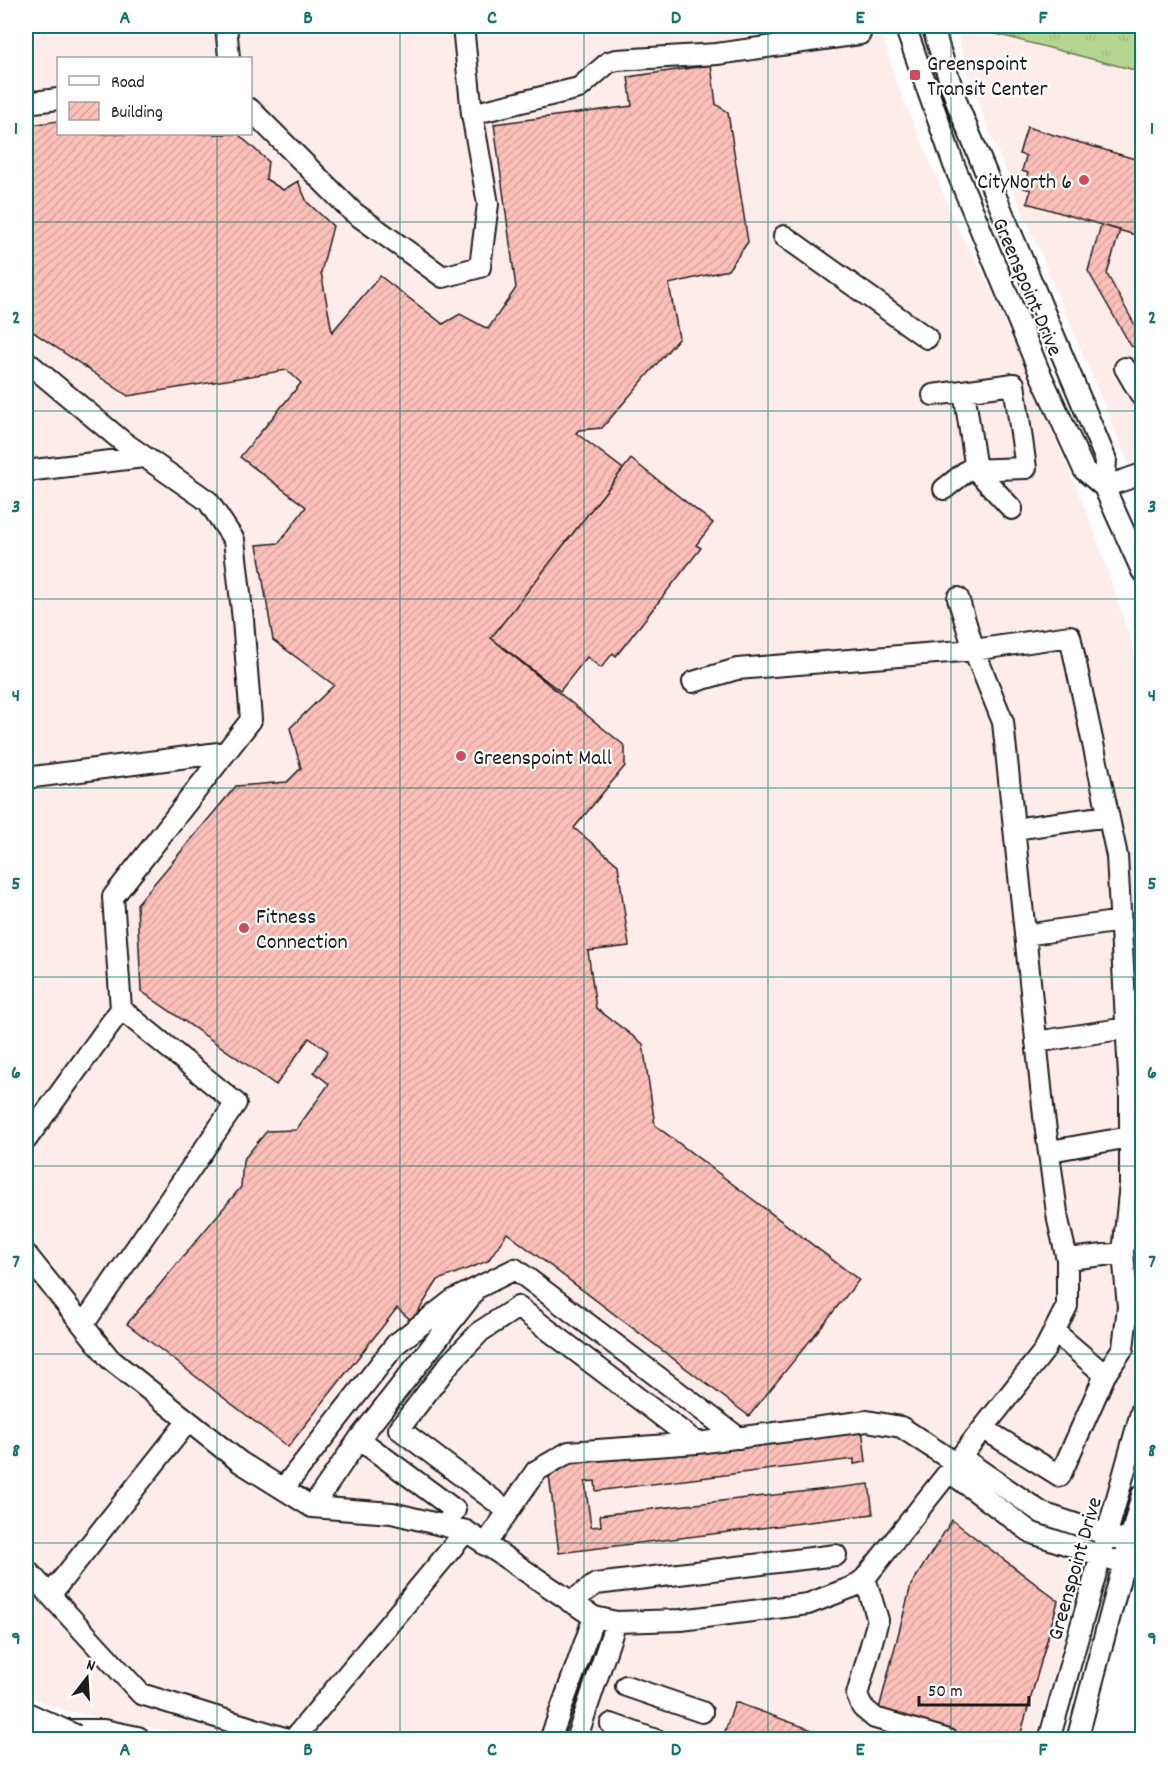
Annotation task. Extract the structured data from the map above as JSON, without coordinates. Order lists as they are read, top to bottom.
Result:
{
  "streets": {
    "street": ["Greenspoint Drive"]
  },
  "places": {
    "transit": ["Greenspoint Transit Center"],
    "other": ["CityNorth 6", "Greenspoint Mall", "Fitness Connection"]
  },
  "legend": ["Road", "Building"],
  "scale_bar": "50 m",
  "north": "top",
  "grid": {
    "columns": [
      "A",
      "B",
      "C",
      "D",
      "E",
      "F"
    ],
    "rows": [
      "1",
      "2",
      "3",
      "4",
      "5",
      "6",
      "7",
      "8",
      "9"
    ]
  }
}
